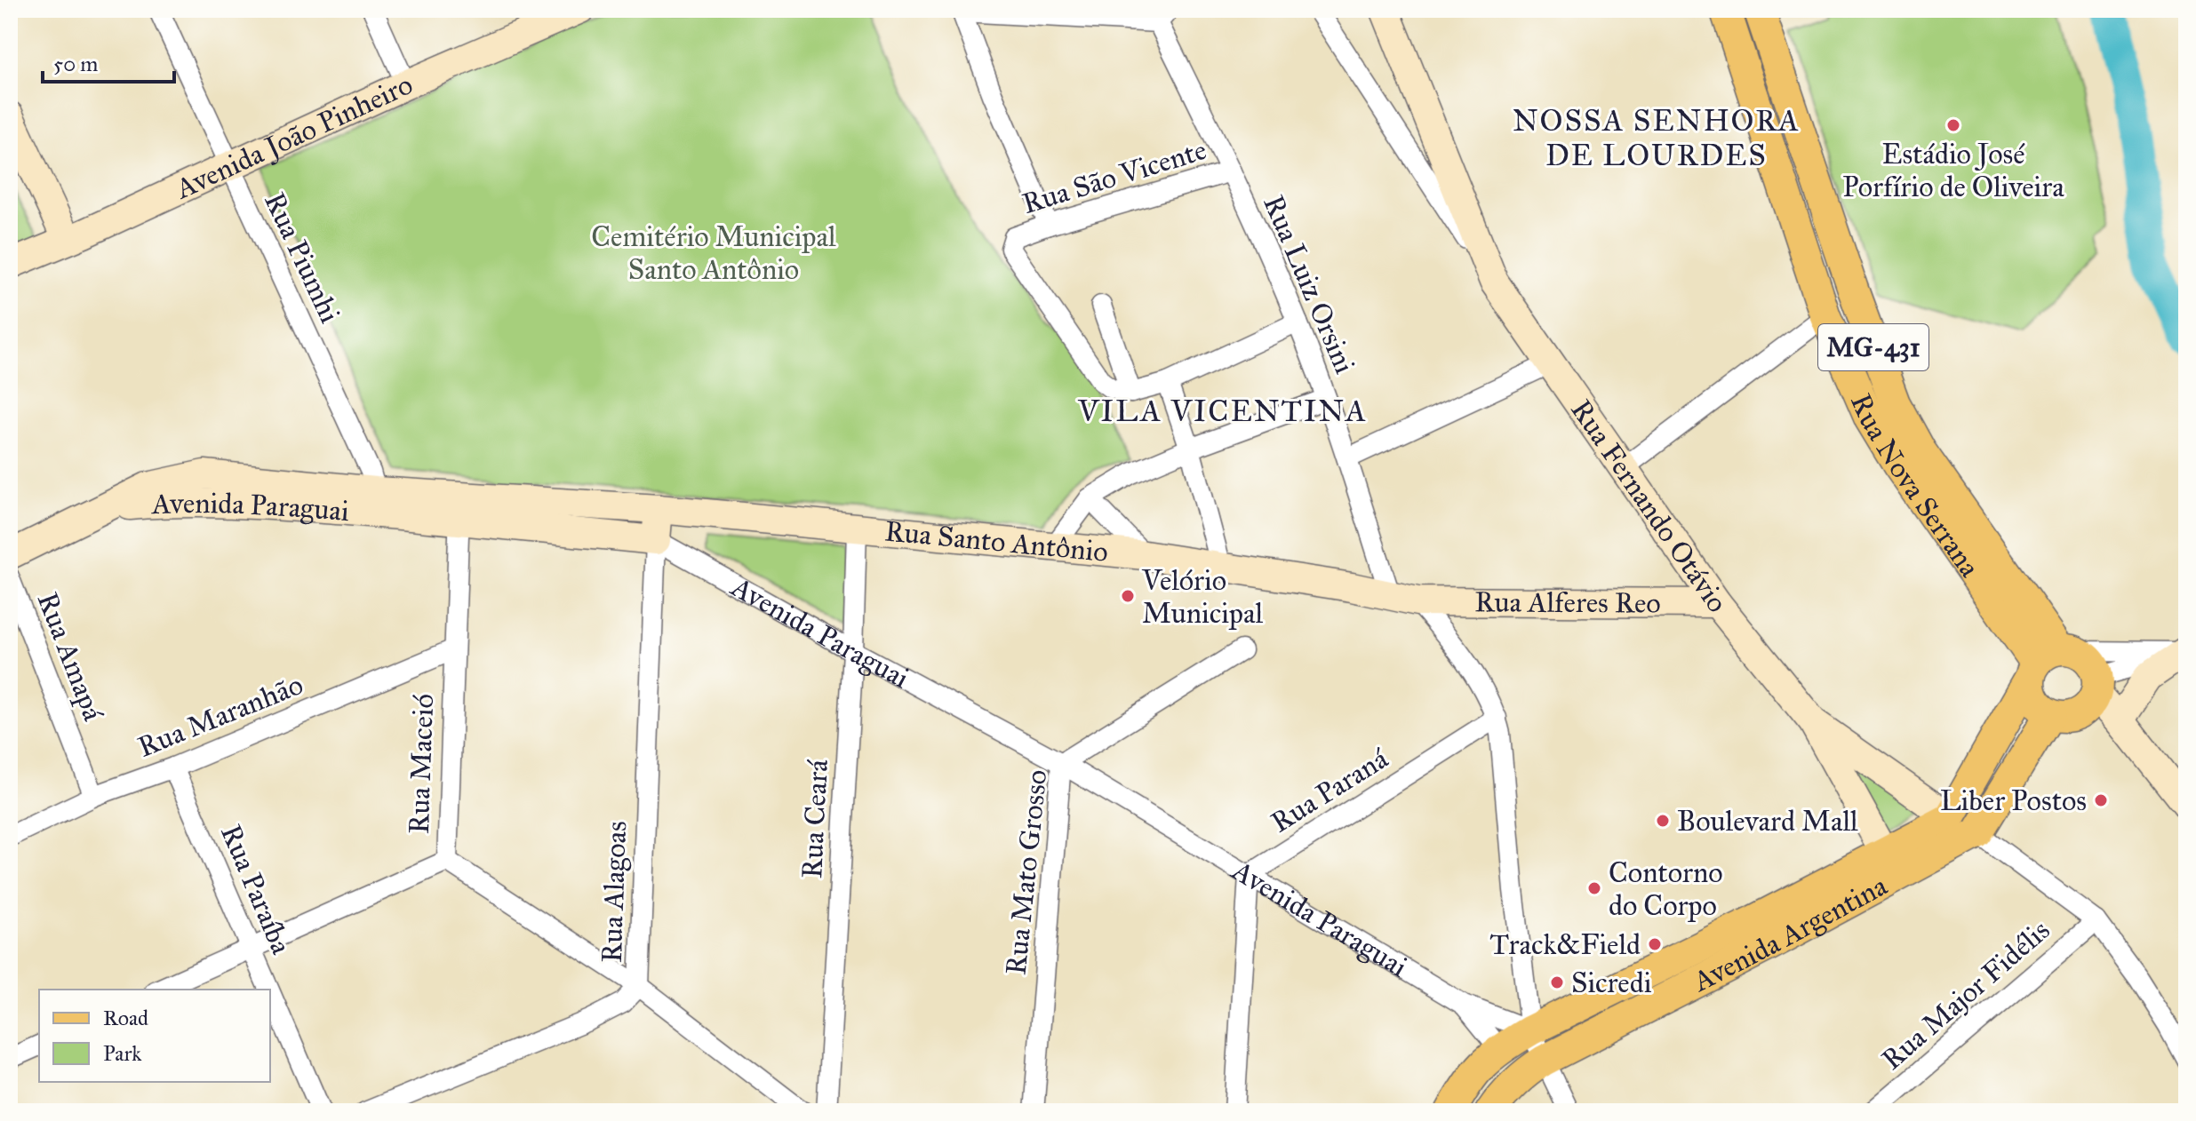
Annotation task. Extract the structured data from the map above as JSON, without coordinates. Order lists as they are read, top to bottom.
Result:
{
  "streets": {
    "main road": ["MG-431", "Rua Nova Serrana", "Avenida Argentina"],
    "street": [
      "Avenida João Pinheiro",
      "Rua São Vicente",
      "Rua Piumhi",
      "Rua Luiz Orsini",
      "Rua Fernando Otávio",
      "Avenida Paraguai",
      "Rua Santo Antônio",
      "Rua Alferes Reo",
      "Rua Amapá",
      "Rua Maranhão",
      "Rua Maceió",
      "Rua Paraná",
      "Rua Ceará",
      "Rua Mato Grosso",
      "Rua Paraíba",
      "Rua Alagoas",
      "Rua Major Fidélis"
    ]
  },
  "crossings": [
    ["Avenida João Pinheiro", "Rua Piumhi"],
    ["Rua São Vicente", "Rua Luiz Orsini"],
    ["Rua Piumhi", "Avenida Paraguai"],
    ["Rua Luiz Orsini", "Rua Santo Antônio"],
    ["Rua Fernando Otávio", "Rua Alferes Reo"],
    ["Avenida Paraguai", "Rua Santo Antônio"],
    ["Avenida Paraguai", "Rua Maceió"],
    ["Avenida Paraguai", "Rua Paraná"],
    ["Avenida Paraguai", "Rua Ceará"],
    ["Avenida Paraguai", "Rua Mato Grosso"],
    ["Avenida Paraguai", "Rua Alagoas"],
    ["Avenida Paraguai", "Avenida Argentina"],
    ["Rua Santo Antônio", "Rua Alferes Reo"],
    ["Rua Santo Antônio", "Rua Ceará"],
    ["Rua Amapá", "Rua Maranhão"],
    ["Rua Maranhão", "Rua Maceió"],
    ["Rua Maranhão", "Rua Paraíba"],
    ["Rua Maceió", "Rua Paraíba"]
  ],
  "districts": ["NOSSA SENHORA DE LOURDES", "VILA VICENTINA"],
  "parks": ["Cemitério Municipal Santo Antônio"],
  "places": [
    "Estádio José Porfírio de Oliveira",
    "Velório Municipal",
    "Liber Postos",
    "Boulevard Mall",
    "Contorno do Corpo",
    "Track&Field",
    "Sicredi"
  ],
  "legend": ["Road", "Park"],
  "scale_bar": "50 m"
}
